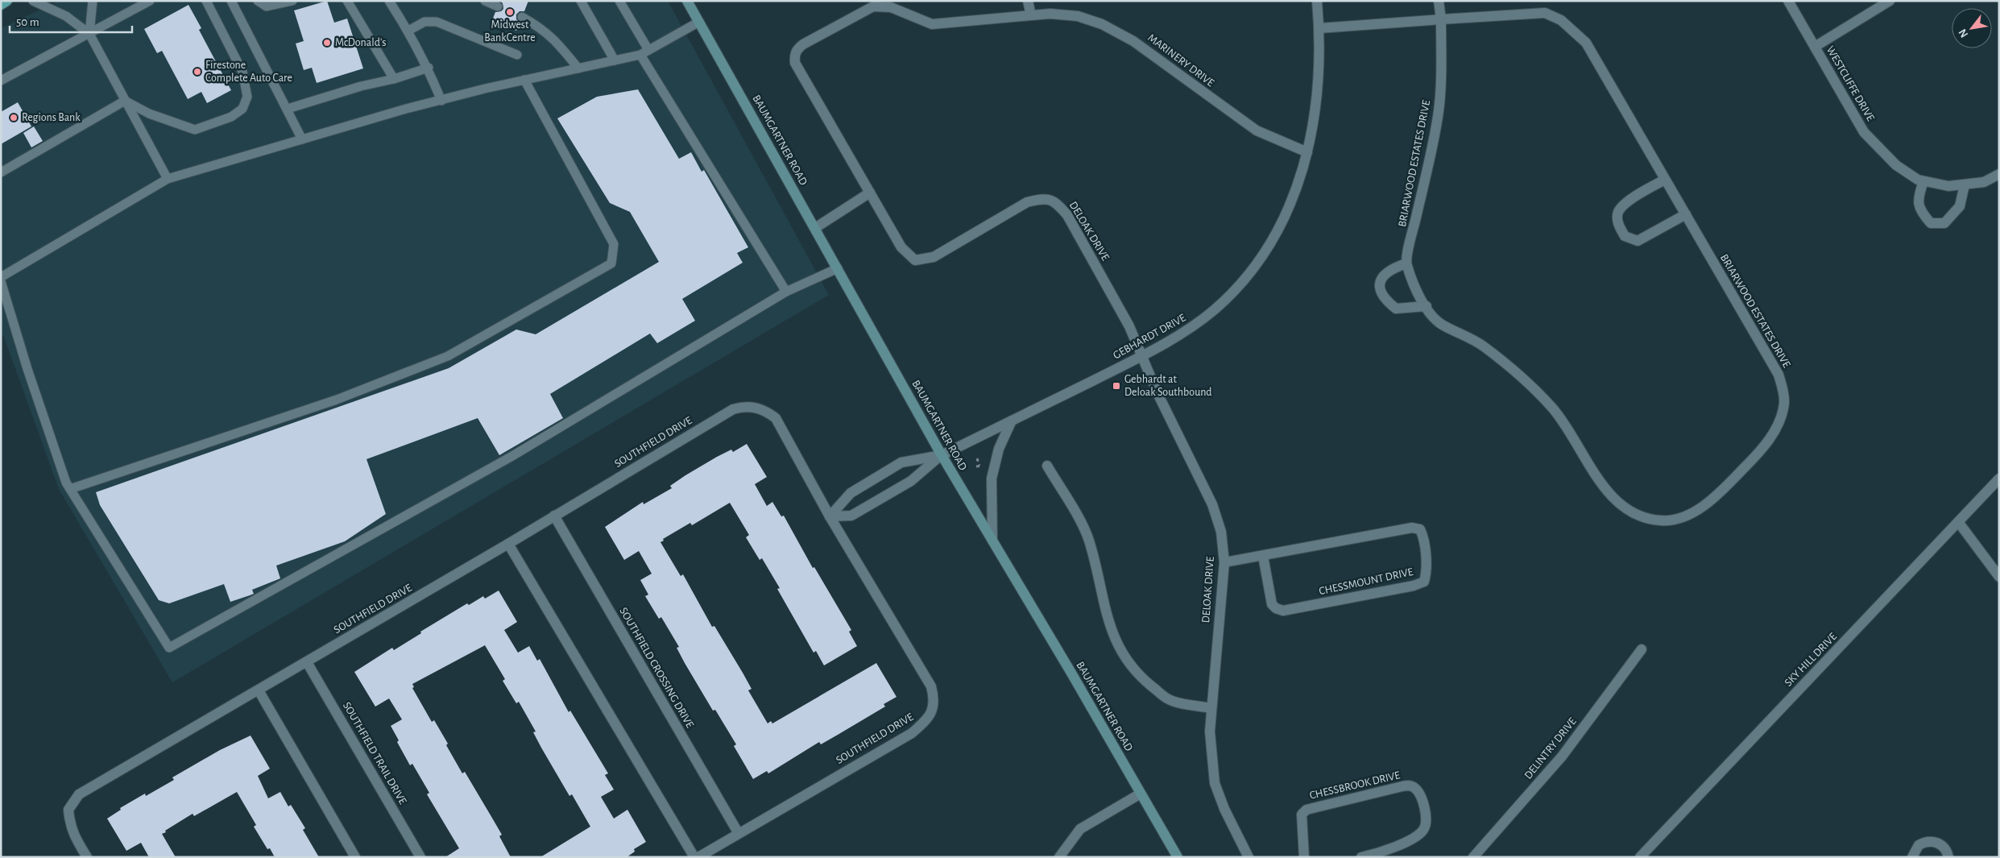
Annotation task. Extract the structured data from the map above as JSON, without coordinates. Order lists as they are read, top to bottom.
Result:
{
  "streets": {
    "main road": ["BAUMGARTNER ROAD"],
    "street": [
      "MARINERY DRIVE",
      "WESTCLIFFE DRIVE",
      "BRIARWOOD ESTATES DRIVE",
      "DELOAK DRIVE",
      "GEBHARDT DRIVE",
      "SOUTHFIELD DRIVE",
      "CHESSMOUNT DRIVE",
      "SKY HILL DRIVE",
      "SOUTHFIELD CROSSING DRIVE",
      "DELINTRY DRIVE",
      "SOUTHFIELD TRAIL DRIVE",
      "CHESSBROOK DRIVE"
    ]
  },
  "crossings": [
    ["MARINERY DRIVE", "DELOAK DRIVE"],
    ["MARINERY DRIVE", "GEBHARDT DRIVE"],
    ["BAUMGARTNER ROAD", "GEBHARDT DRIVE"],
    ["BRIARWOOD ESTATES DRIVE", "GEBHARDT DRIVE"],
    ["DELOAK DRIVE", "GEBHARDT DRIVE"],
    ["DELOAK DRIVE", "CHESSMOUNT DRIVE"],
    ["SOUTHFIELD DRIVE", "SOUTHFIELD CROSSING DRIVE"],
    ["SOUTHFIELD DRIVE", "SOUTHFIELD TRAIL DRIVE"]
  ],
  "places": {
    "other": [
      "Midwest BankCentre",
      "McDonald's",
      "Firestone Complete Auto Care",
      "Regions Bank"
    ],
    "transit": ["Gebhardt at Deloak Southbound"]
  },
  "scale_bar": "50 m",
  "north": "bottom left"
}
